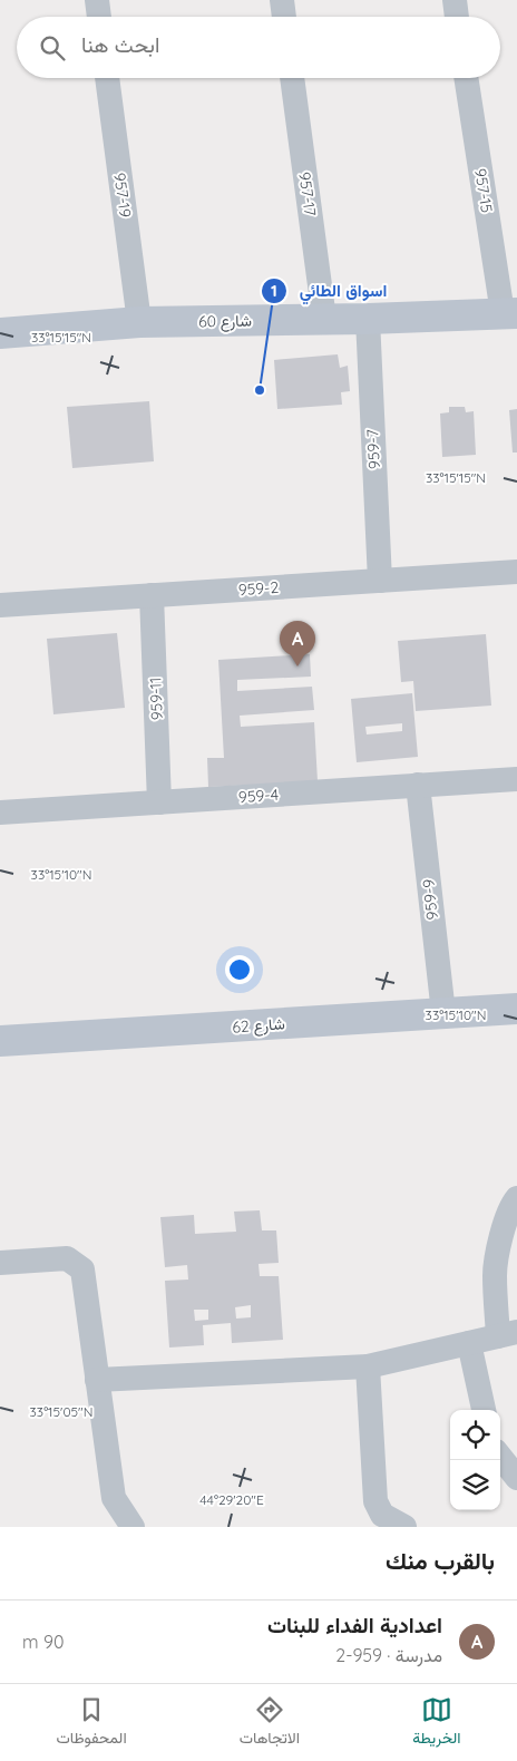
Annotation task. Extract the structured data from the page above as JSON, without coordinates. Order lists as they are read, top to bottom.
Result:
{
  "streets": {
    "street": [
      "957-15",
      "957-17",
      "957-19",
      "شارع 60",
      "959-7",
      "959-2",
      "959-11",
      "959-4",
      "959-9",
      "شارع 62"
    ]
  },
  "crossings": [
    ["957-15", "شارع 60"],
    ["957-17", "شارع 60"],
    ["957-19", "شارع 60"],
    ["شارع 60", "959-7"],
    ["959-7", "959-2"],
    ["959-2", "959-11"],
    ["959-11", "959-4"],
    ["959-4", "959-9"],
    ["959-9", "شارع 62"]
  ],
  "places": ["اسواق الطائي"],
  "page": {
    "search": "ابحث هنا",
    "pins": "A",
    "heading": "بالقرب منك",
    "list": [
      {
        "mark": "A",
        "name": "اعدادية الفداء للبنات",
        "note": "مدرسة · 959-2",
        "value": "90 m"
      }
    ],
    "nav": ["الخريطة", "الاتجاهات", "المحفوظات"]
  },
  "coordinates": [
    "33°15'15\"N",
    "33°15'10\"N",
    "33°15'05\"N",
    "44°29'20\"E"
  ]
}
